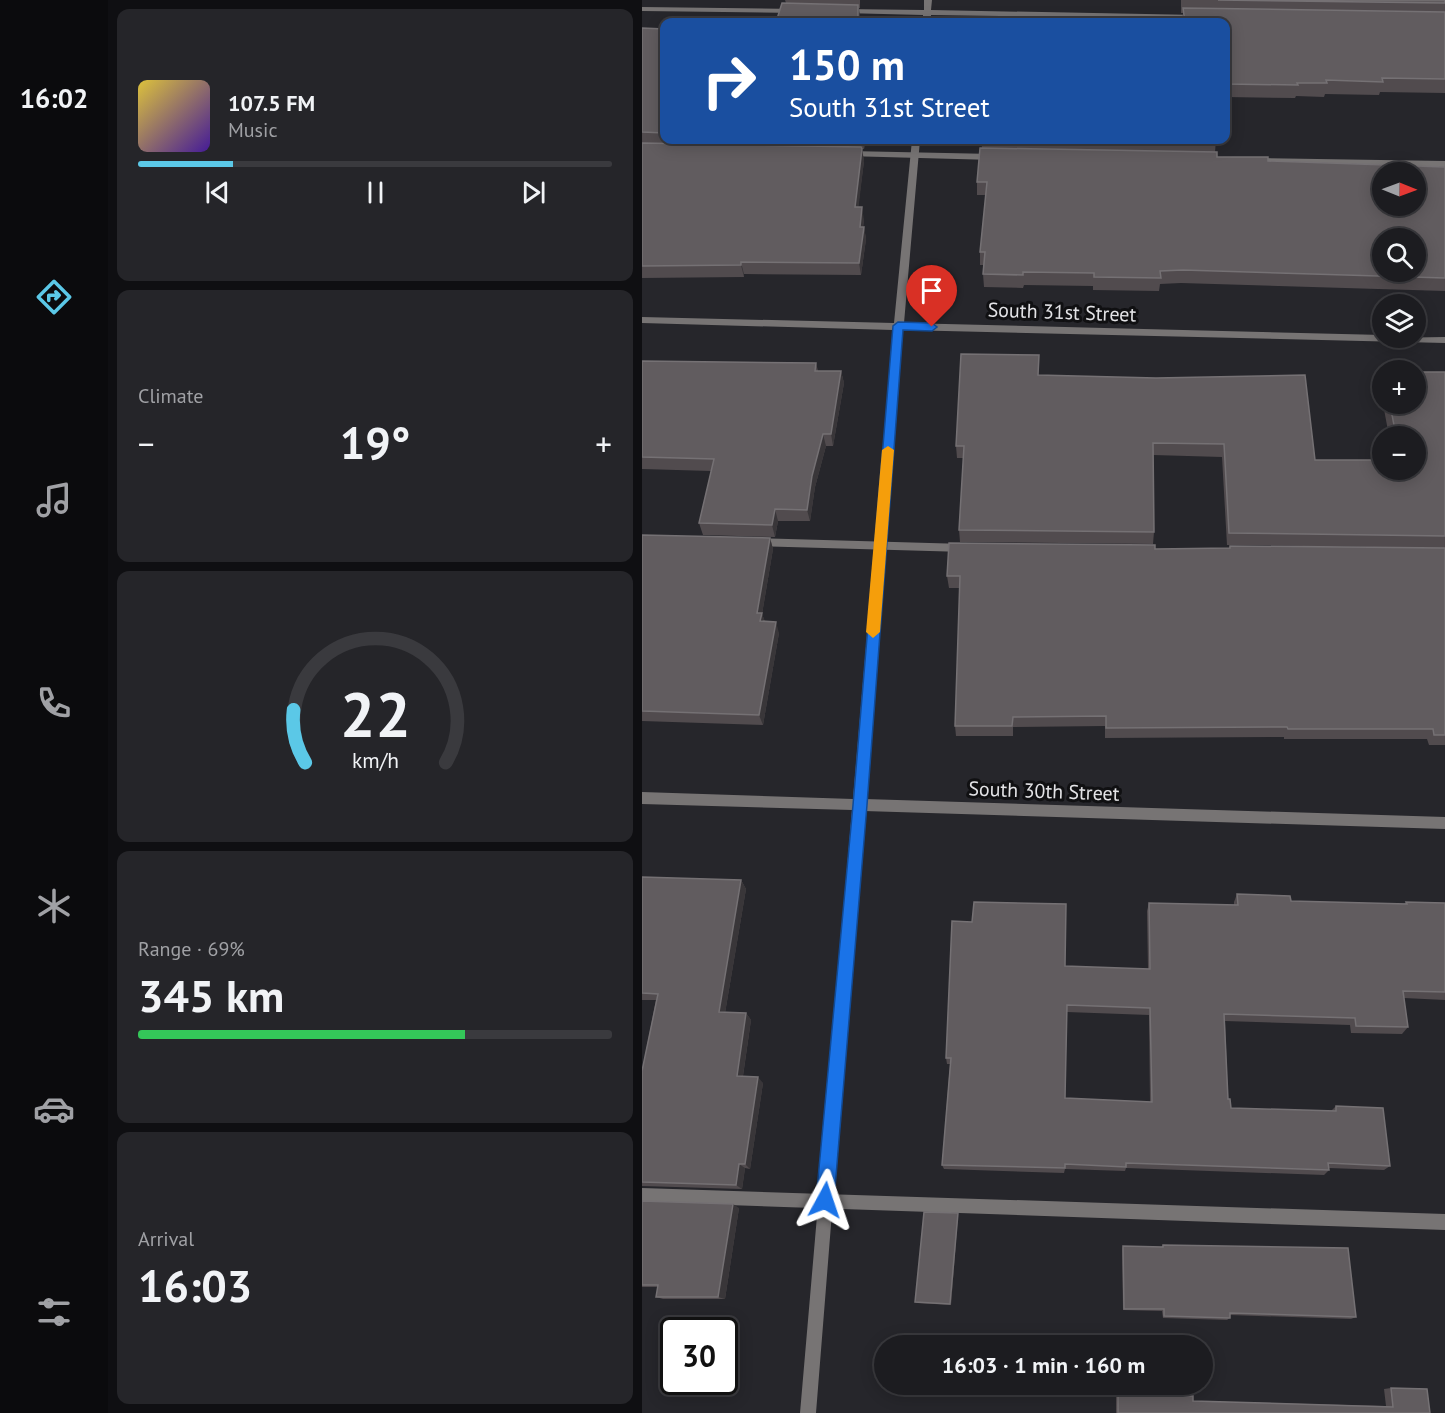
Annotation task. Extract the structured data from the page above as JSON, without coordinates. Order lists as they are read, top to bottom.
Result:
{
  "streets": {
    "street": ["South 31st Street", "South 30th Street"]
  },
  "north": "right",
  "page": {
    "tabs": "16:02",
    "turn": ["150 m", "South 31st Street"],
    "song": ["107.5 FM", "Music"],
    "map_buttons": ["+", "−"],
    "tile": [
      "Climate",
      ["Range · 69%", "345 km"],
      ["Arrival", "16:03"]
    ],
    "heat": ["−", "19°", "+"],
    "limit": "30",
    "trip": "16:03 · 1 min · 160 m",
    "gauge": ["22", "km/h"]
  }
}
